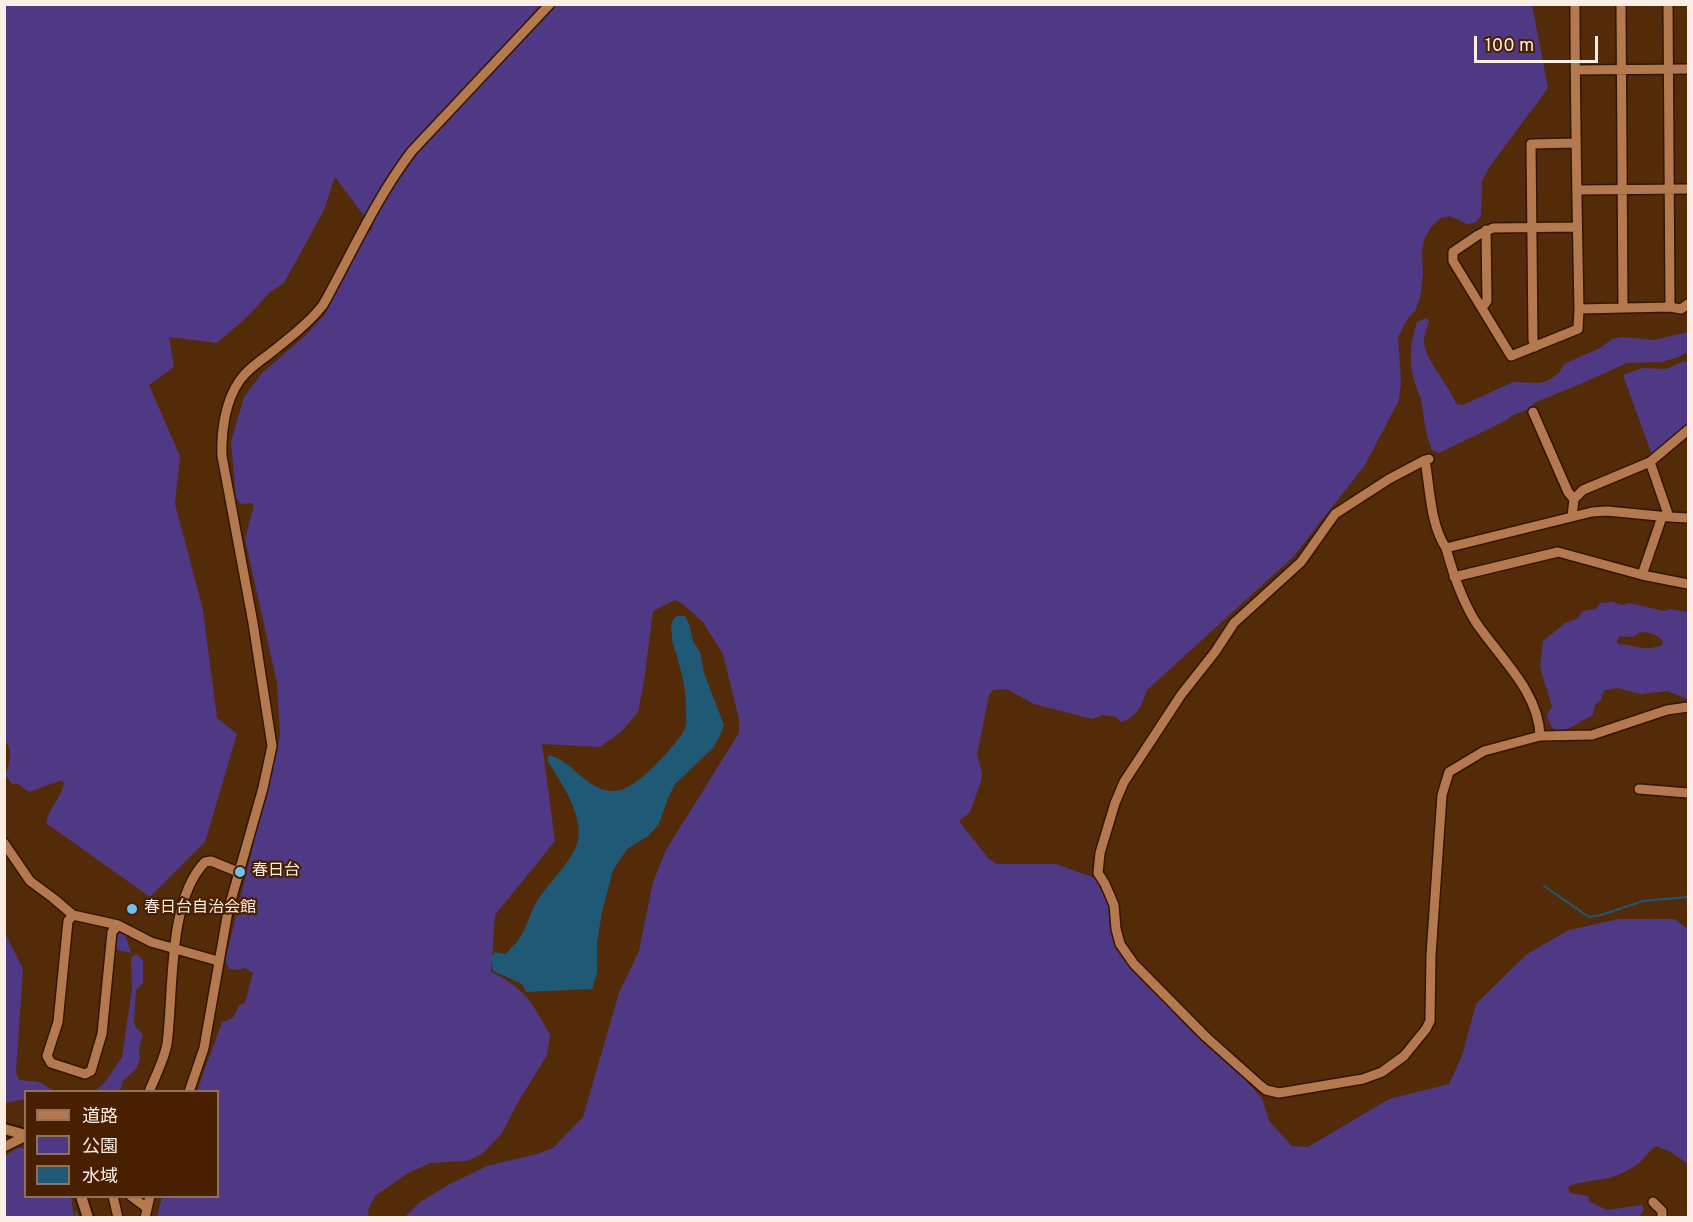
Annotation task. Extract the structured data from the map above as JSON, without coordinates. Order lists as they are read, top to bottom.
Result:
{
  "places": ["春日台", "春日台自治会館"],
  "legend": ["道路", "公園", "水域"],
  "scale_bar": "100 m"
}
